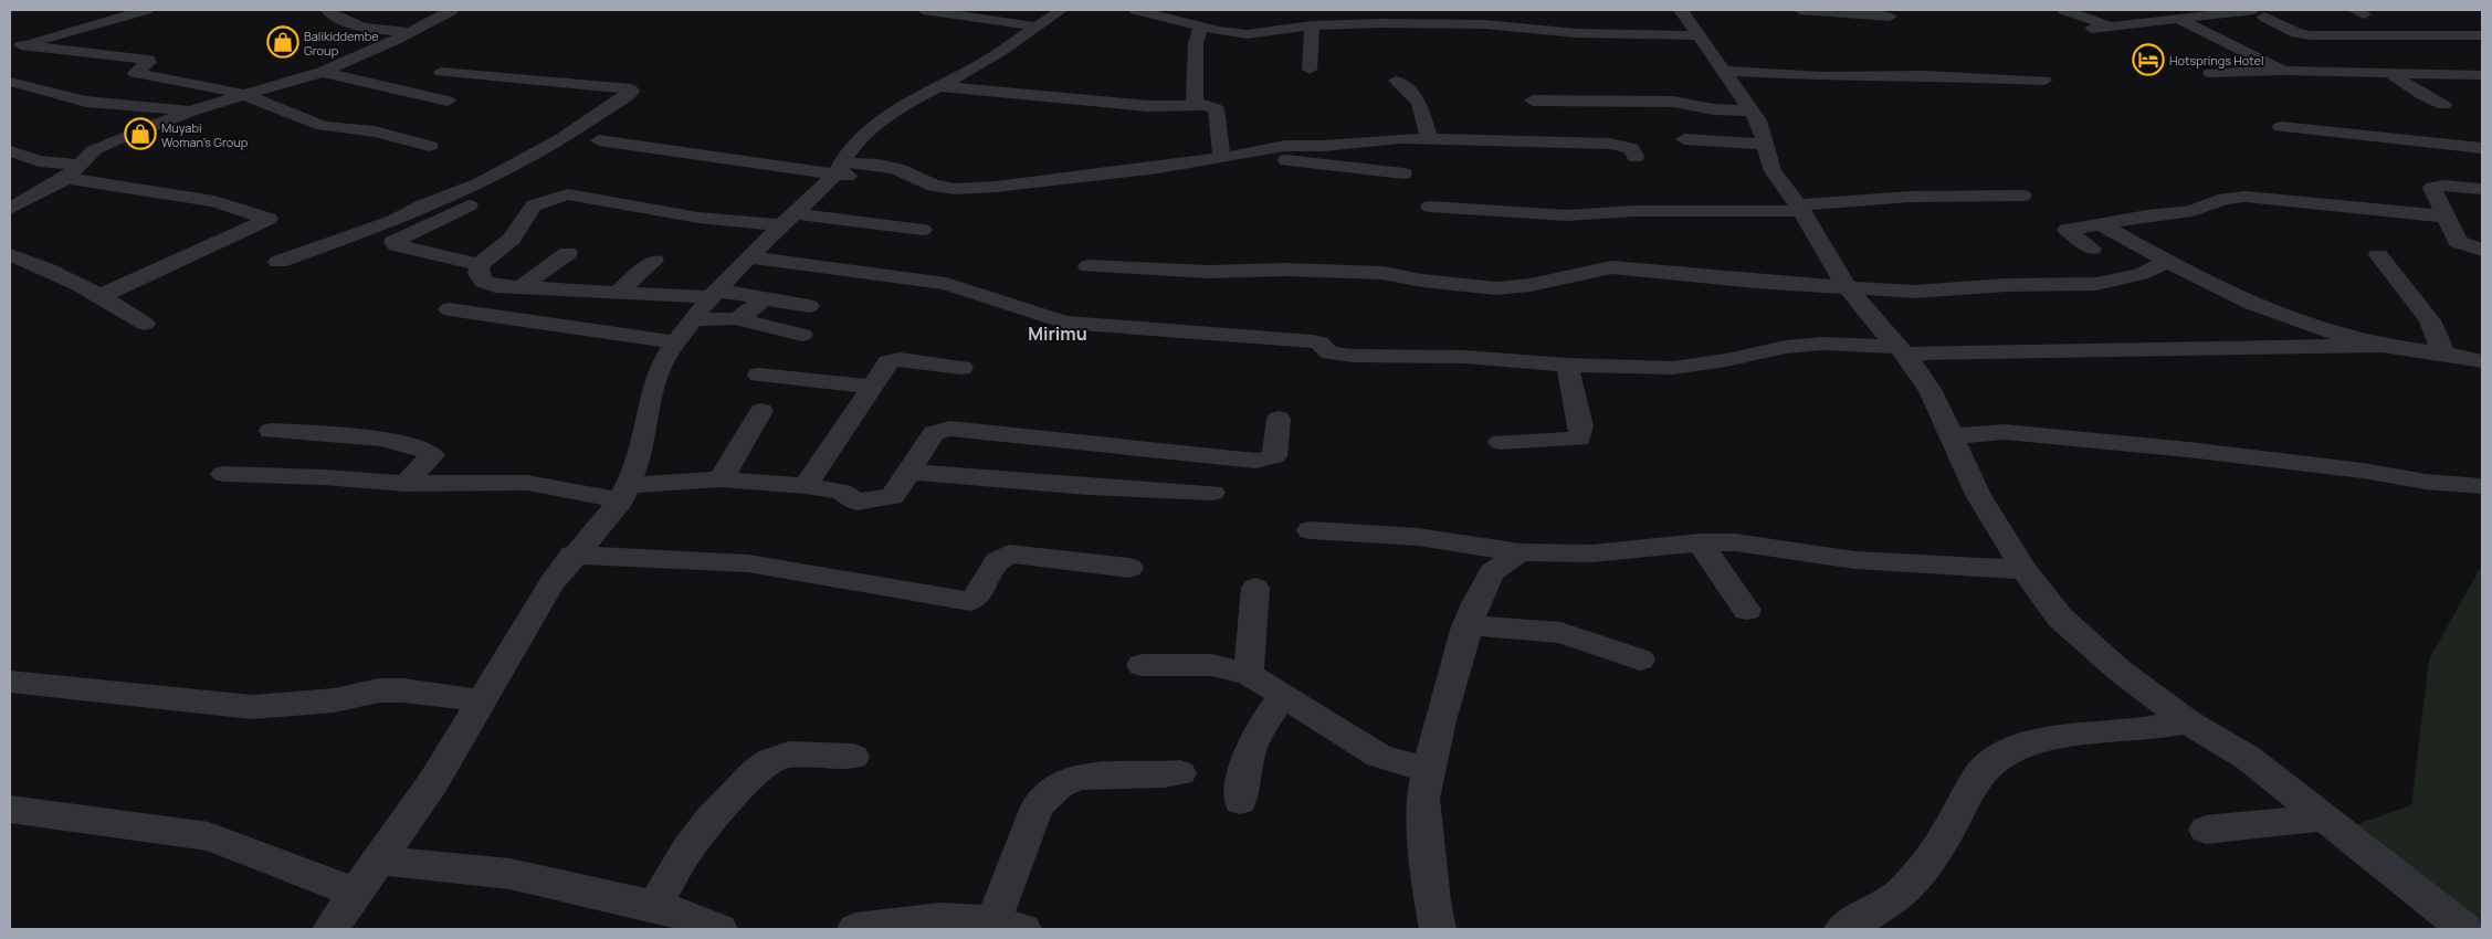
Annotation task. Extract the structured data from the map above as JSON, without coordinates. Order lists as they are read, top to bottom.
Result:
{
  "districts": ["Mirimu"],
  "places": {
    "shop": ["Balikiddembe Group", "Muyabi Woman's Group"],
    "hotel": ["Hotsprings Hotel"]
  }
}
